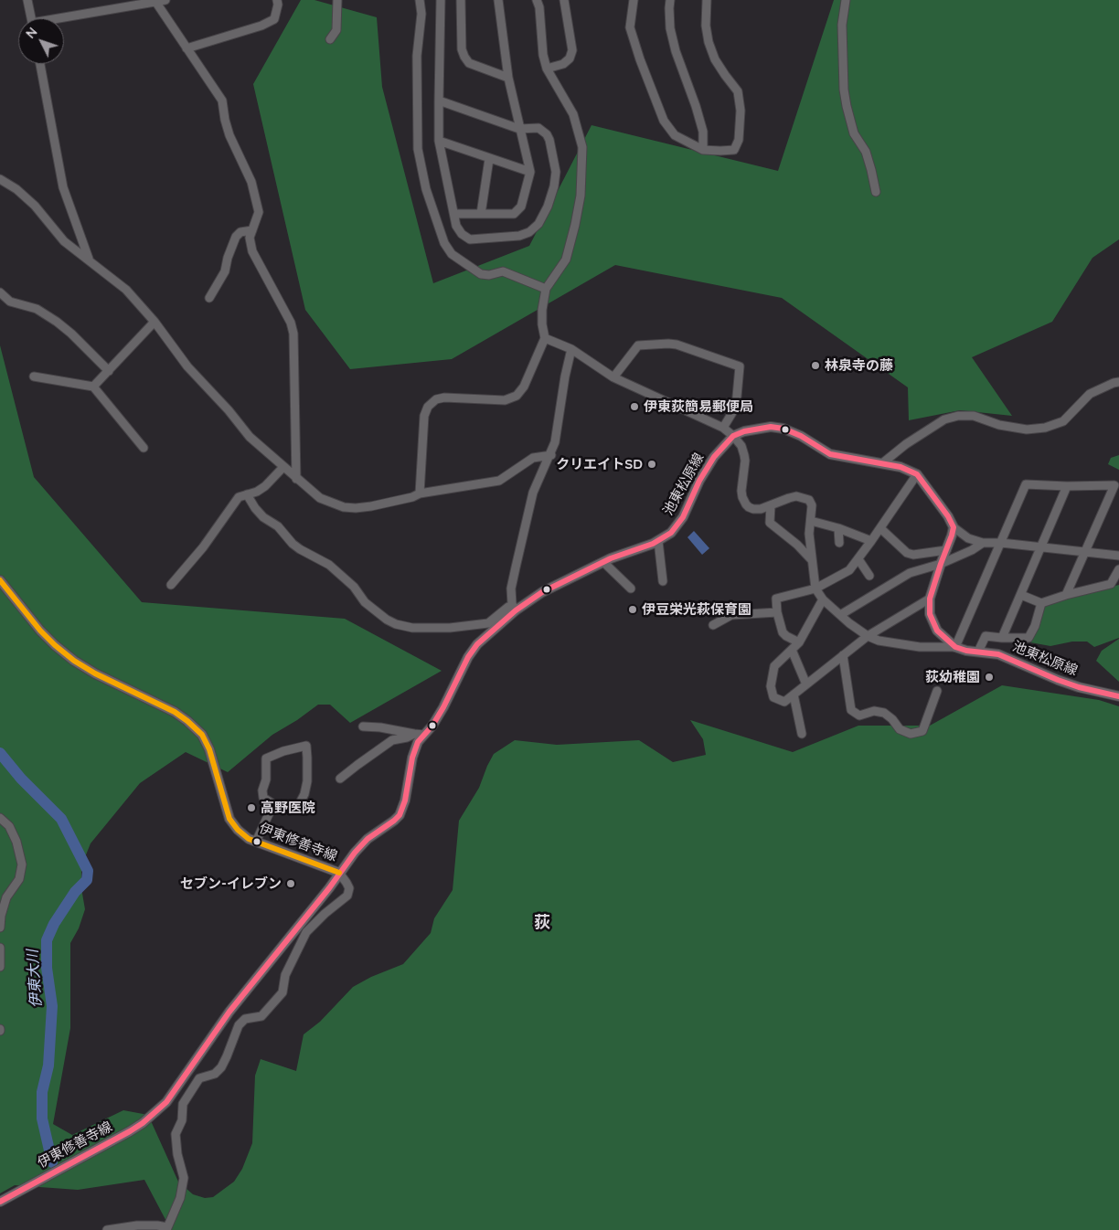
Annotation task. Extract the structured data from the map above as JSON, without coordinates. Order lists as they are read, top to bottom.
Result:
{
  "streets": {
    "main road": ["池東松原線", "伊東修善寺線"]
  },
  "crossings": [
    ["池東松原線", "伊東修善寺線"]
  ],
  "districts": ["荻"],
  "water": ["伊東大川"],
  "places": [
    "林泉寺の藤",
    "伊東荻簡易郵便局",
    "クリエイトSD",
    "伊豆栄光萩保育園",
    "荻幼稚園",
    "高野医院",
    "セブン-イレブン"
  ],
  "north": "top left"
}
